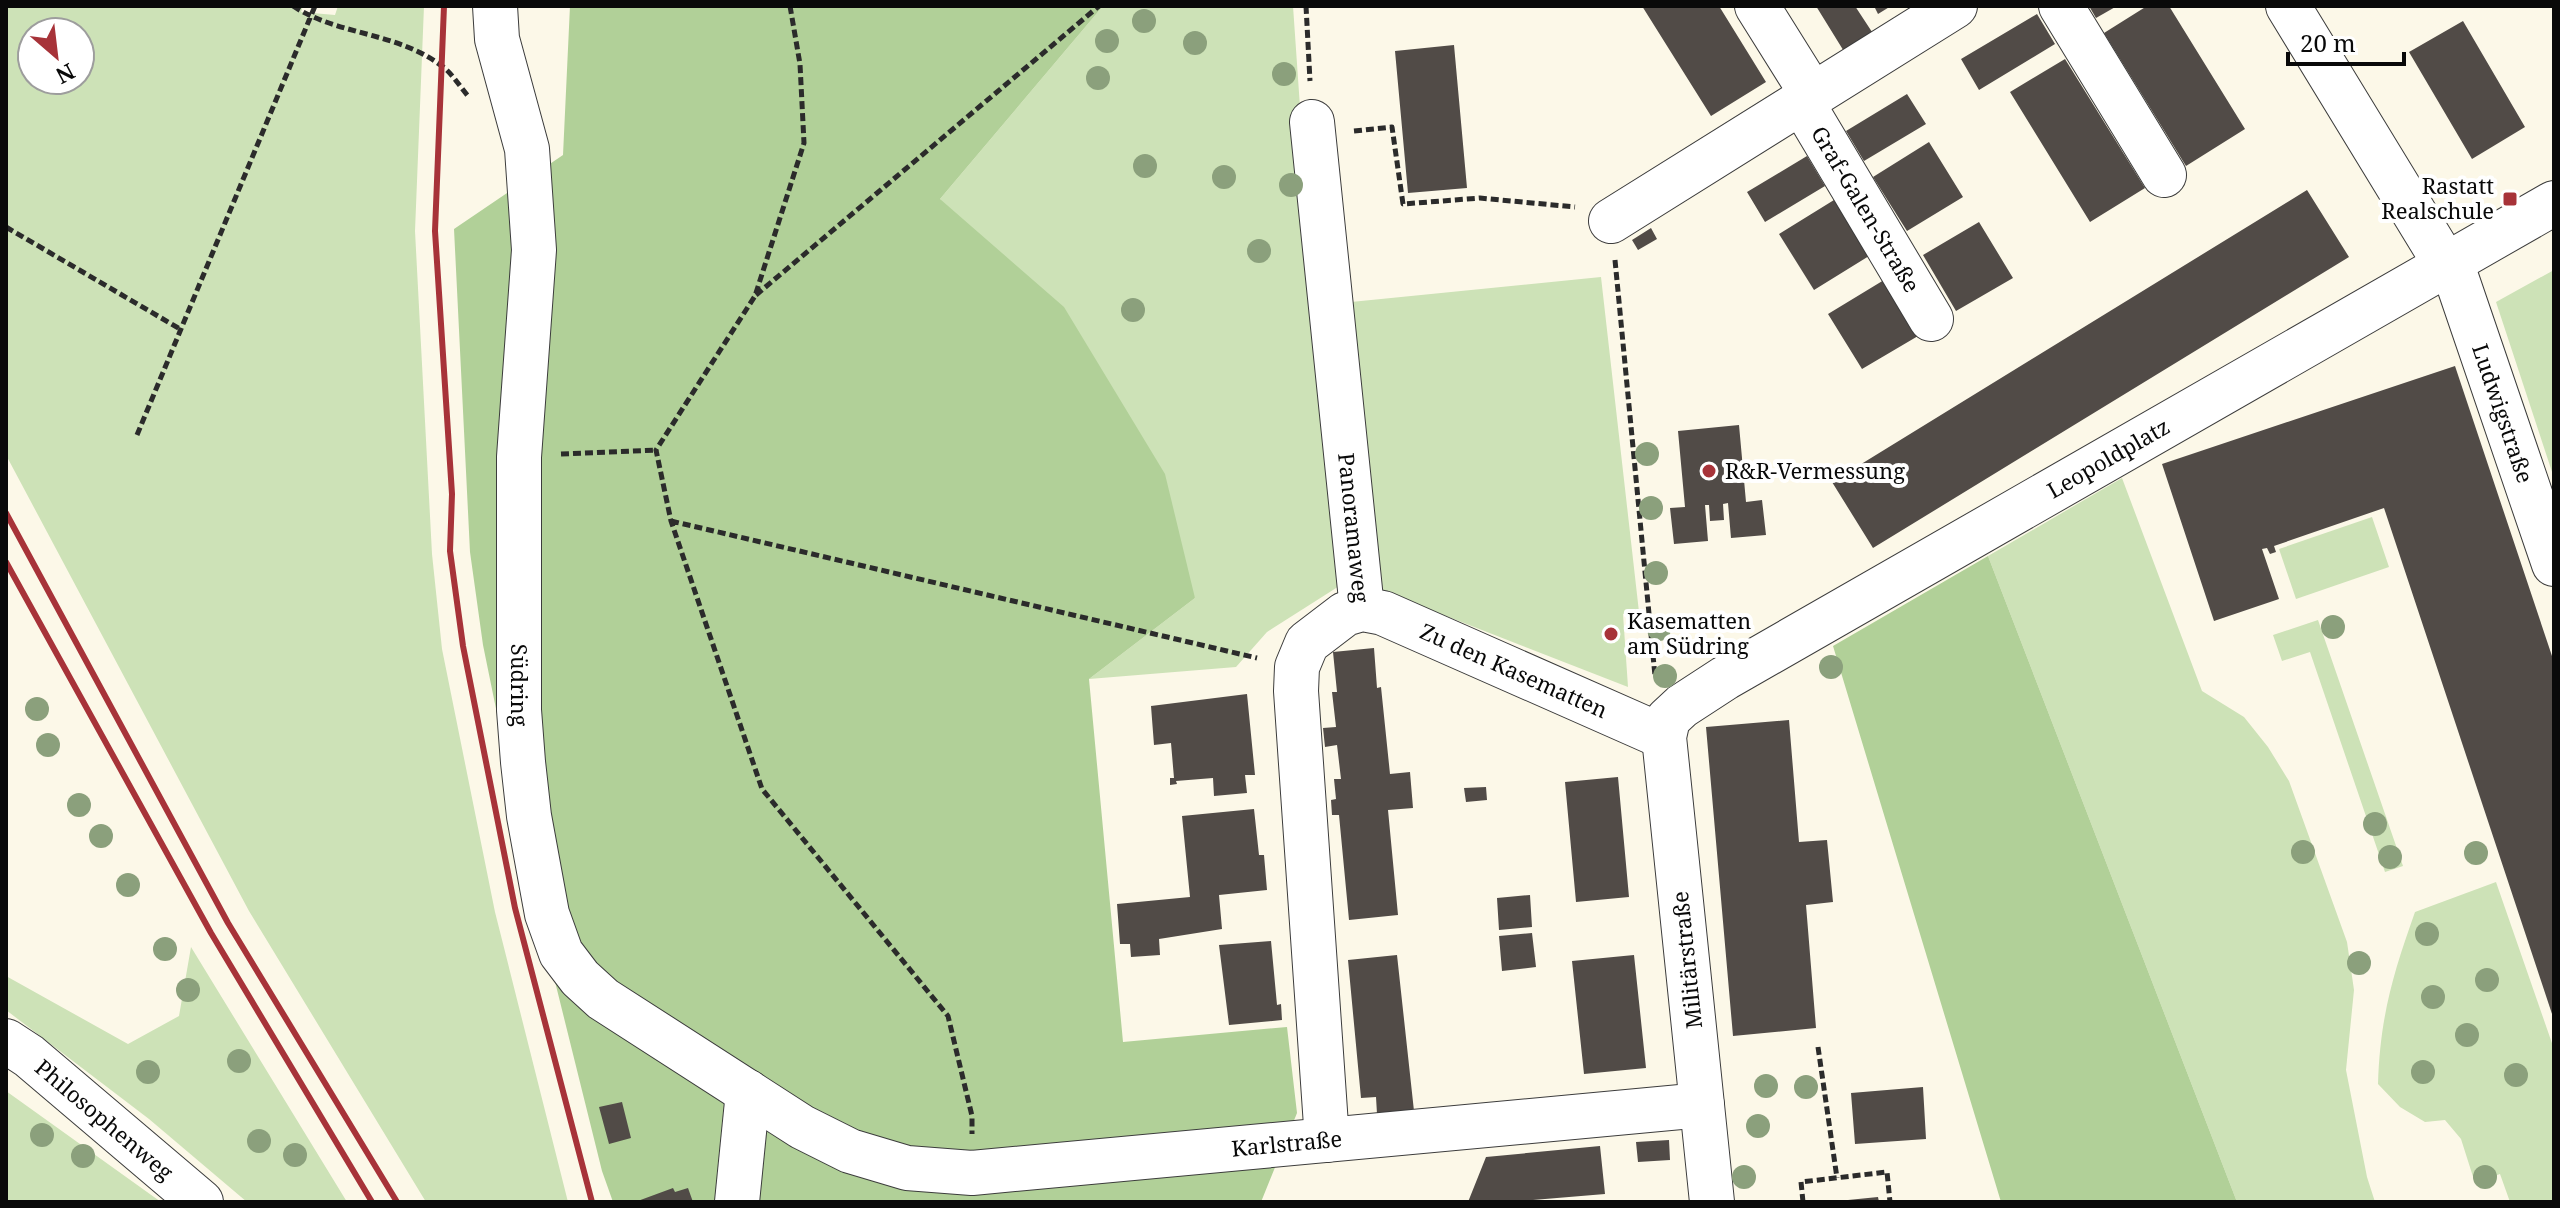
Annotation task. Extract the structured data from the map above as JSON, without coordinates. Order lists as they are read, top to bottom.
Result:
{
  "streets": {
    "street": [
      "Graf-Galen-Straße",
      "Ludwigstraße",
      "Leopoldplatz",
      "Panoramaweg",
      "Zu den Kasematten",
      "Südring",
      "Militärstraße",
      "Philosophenweg",
      "Karlstraße"
    ]
  },
  "crossings": [
    ["Ludwigstraße", "Leopoldplatz"],
    ["Leopoldplatz", "Zu den Kasematten"],
    ["Leopoldplatz", "Militärstraße"],
    ["Panoramaweg", "Zu den Kasematten"],
    ["Zu den Kasematten", "Militärstraße"],
    ["Südring", "Karlstraße"],
    ["Militärstraße", "Karlstraße"]
  ],
  "places": {
    "transit": ["Rastatt Realschule"],
    "other": ["R&R-Vermessung", "Kasematten am Südring"]
  },
  "scale_bar": "20 m",
  "north": "bottom right"
}
